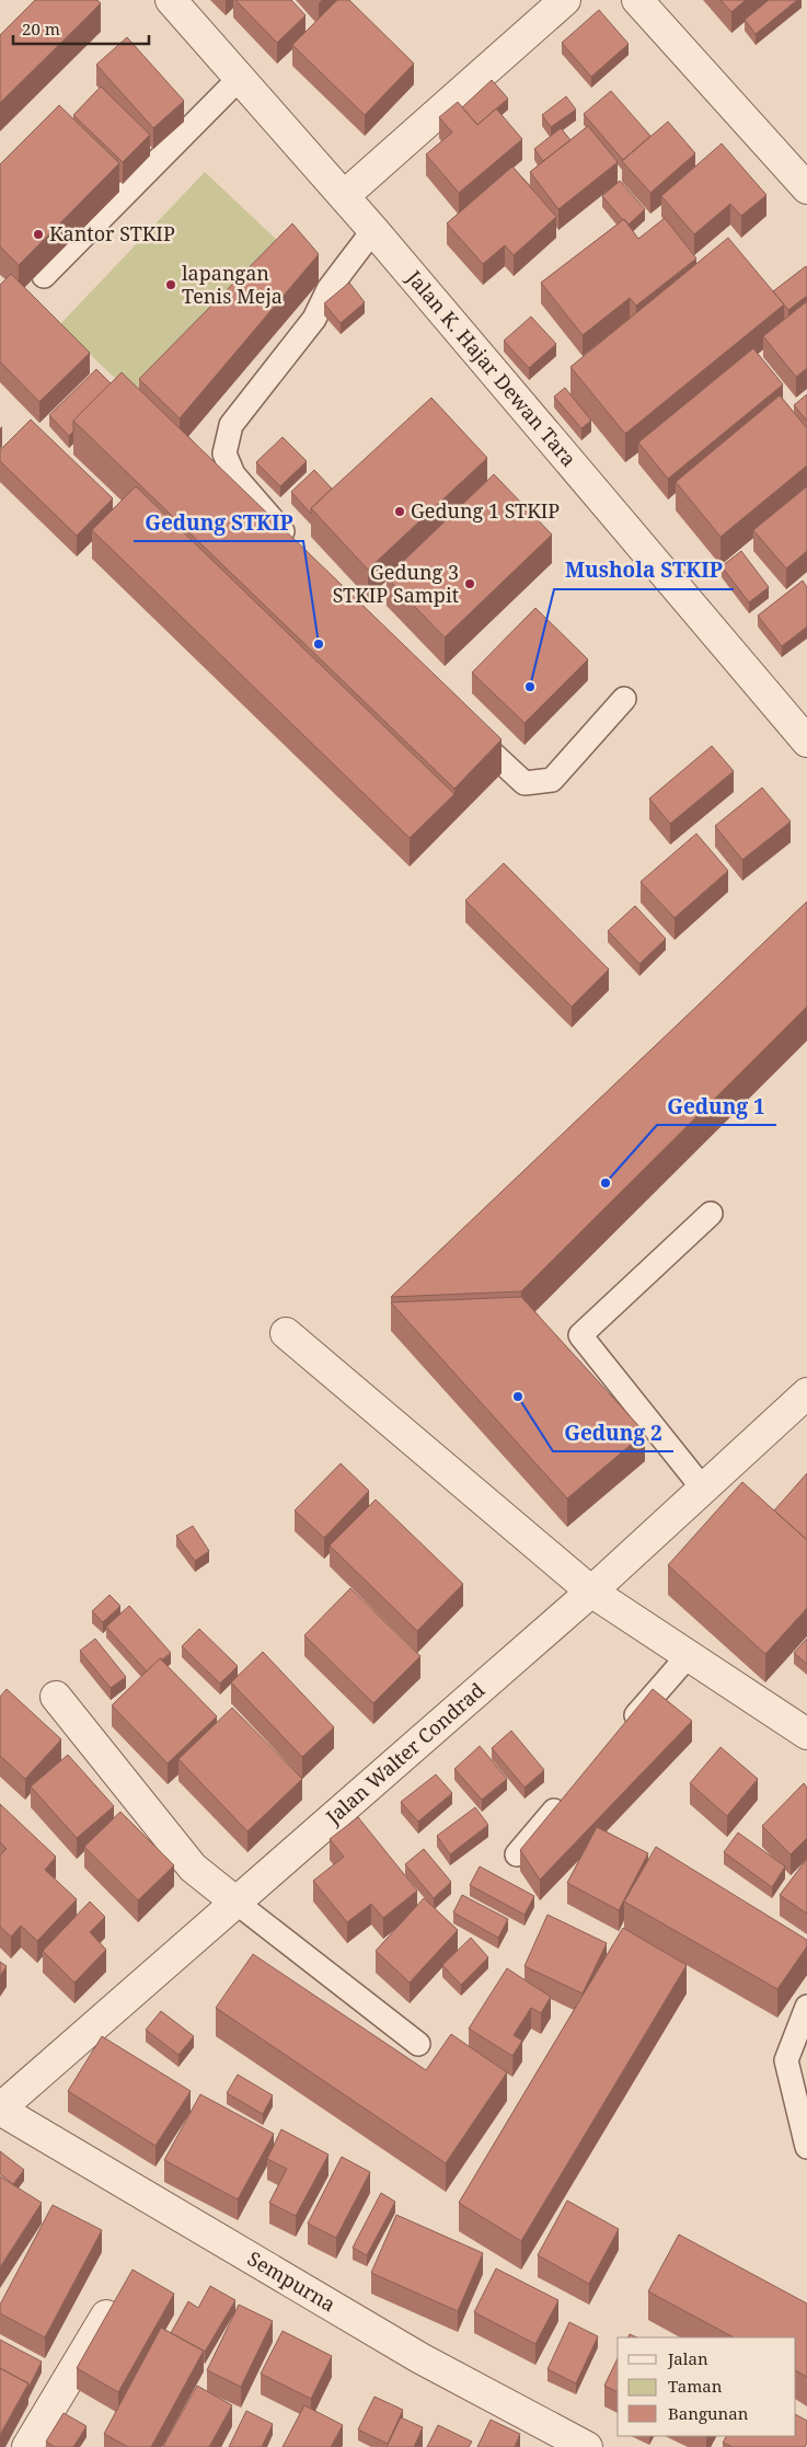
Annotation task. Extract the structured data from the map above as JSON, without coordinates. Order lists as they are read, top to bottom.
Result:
{
  "streets": {
    "street": ["Jalan K. Hajar Dewan Tara", "Jalan Walter Condrad", "Sempurna"]
  },
  "crossings": [
    ["Jalan Walter Condrad", "Sempurna"]
  ],
  "places": [
    "Kantor STKIP",
    "lapangan Tenis Meja",
    "Gedung 1 STKIP",
    "Gedung 3 STKIP Sampit",
    "Gedung STKIP",
    "Mushola STKIP",
    "Gedung 1",
    "Gedung 2"
  ],
  "legend": ["Jalan", "Taman", "Bangunan"],
  "scale_bar": "20 m"
}
